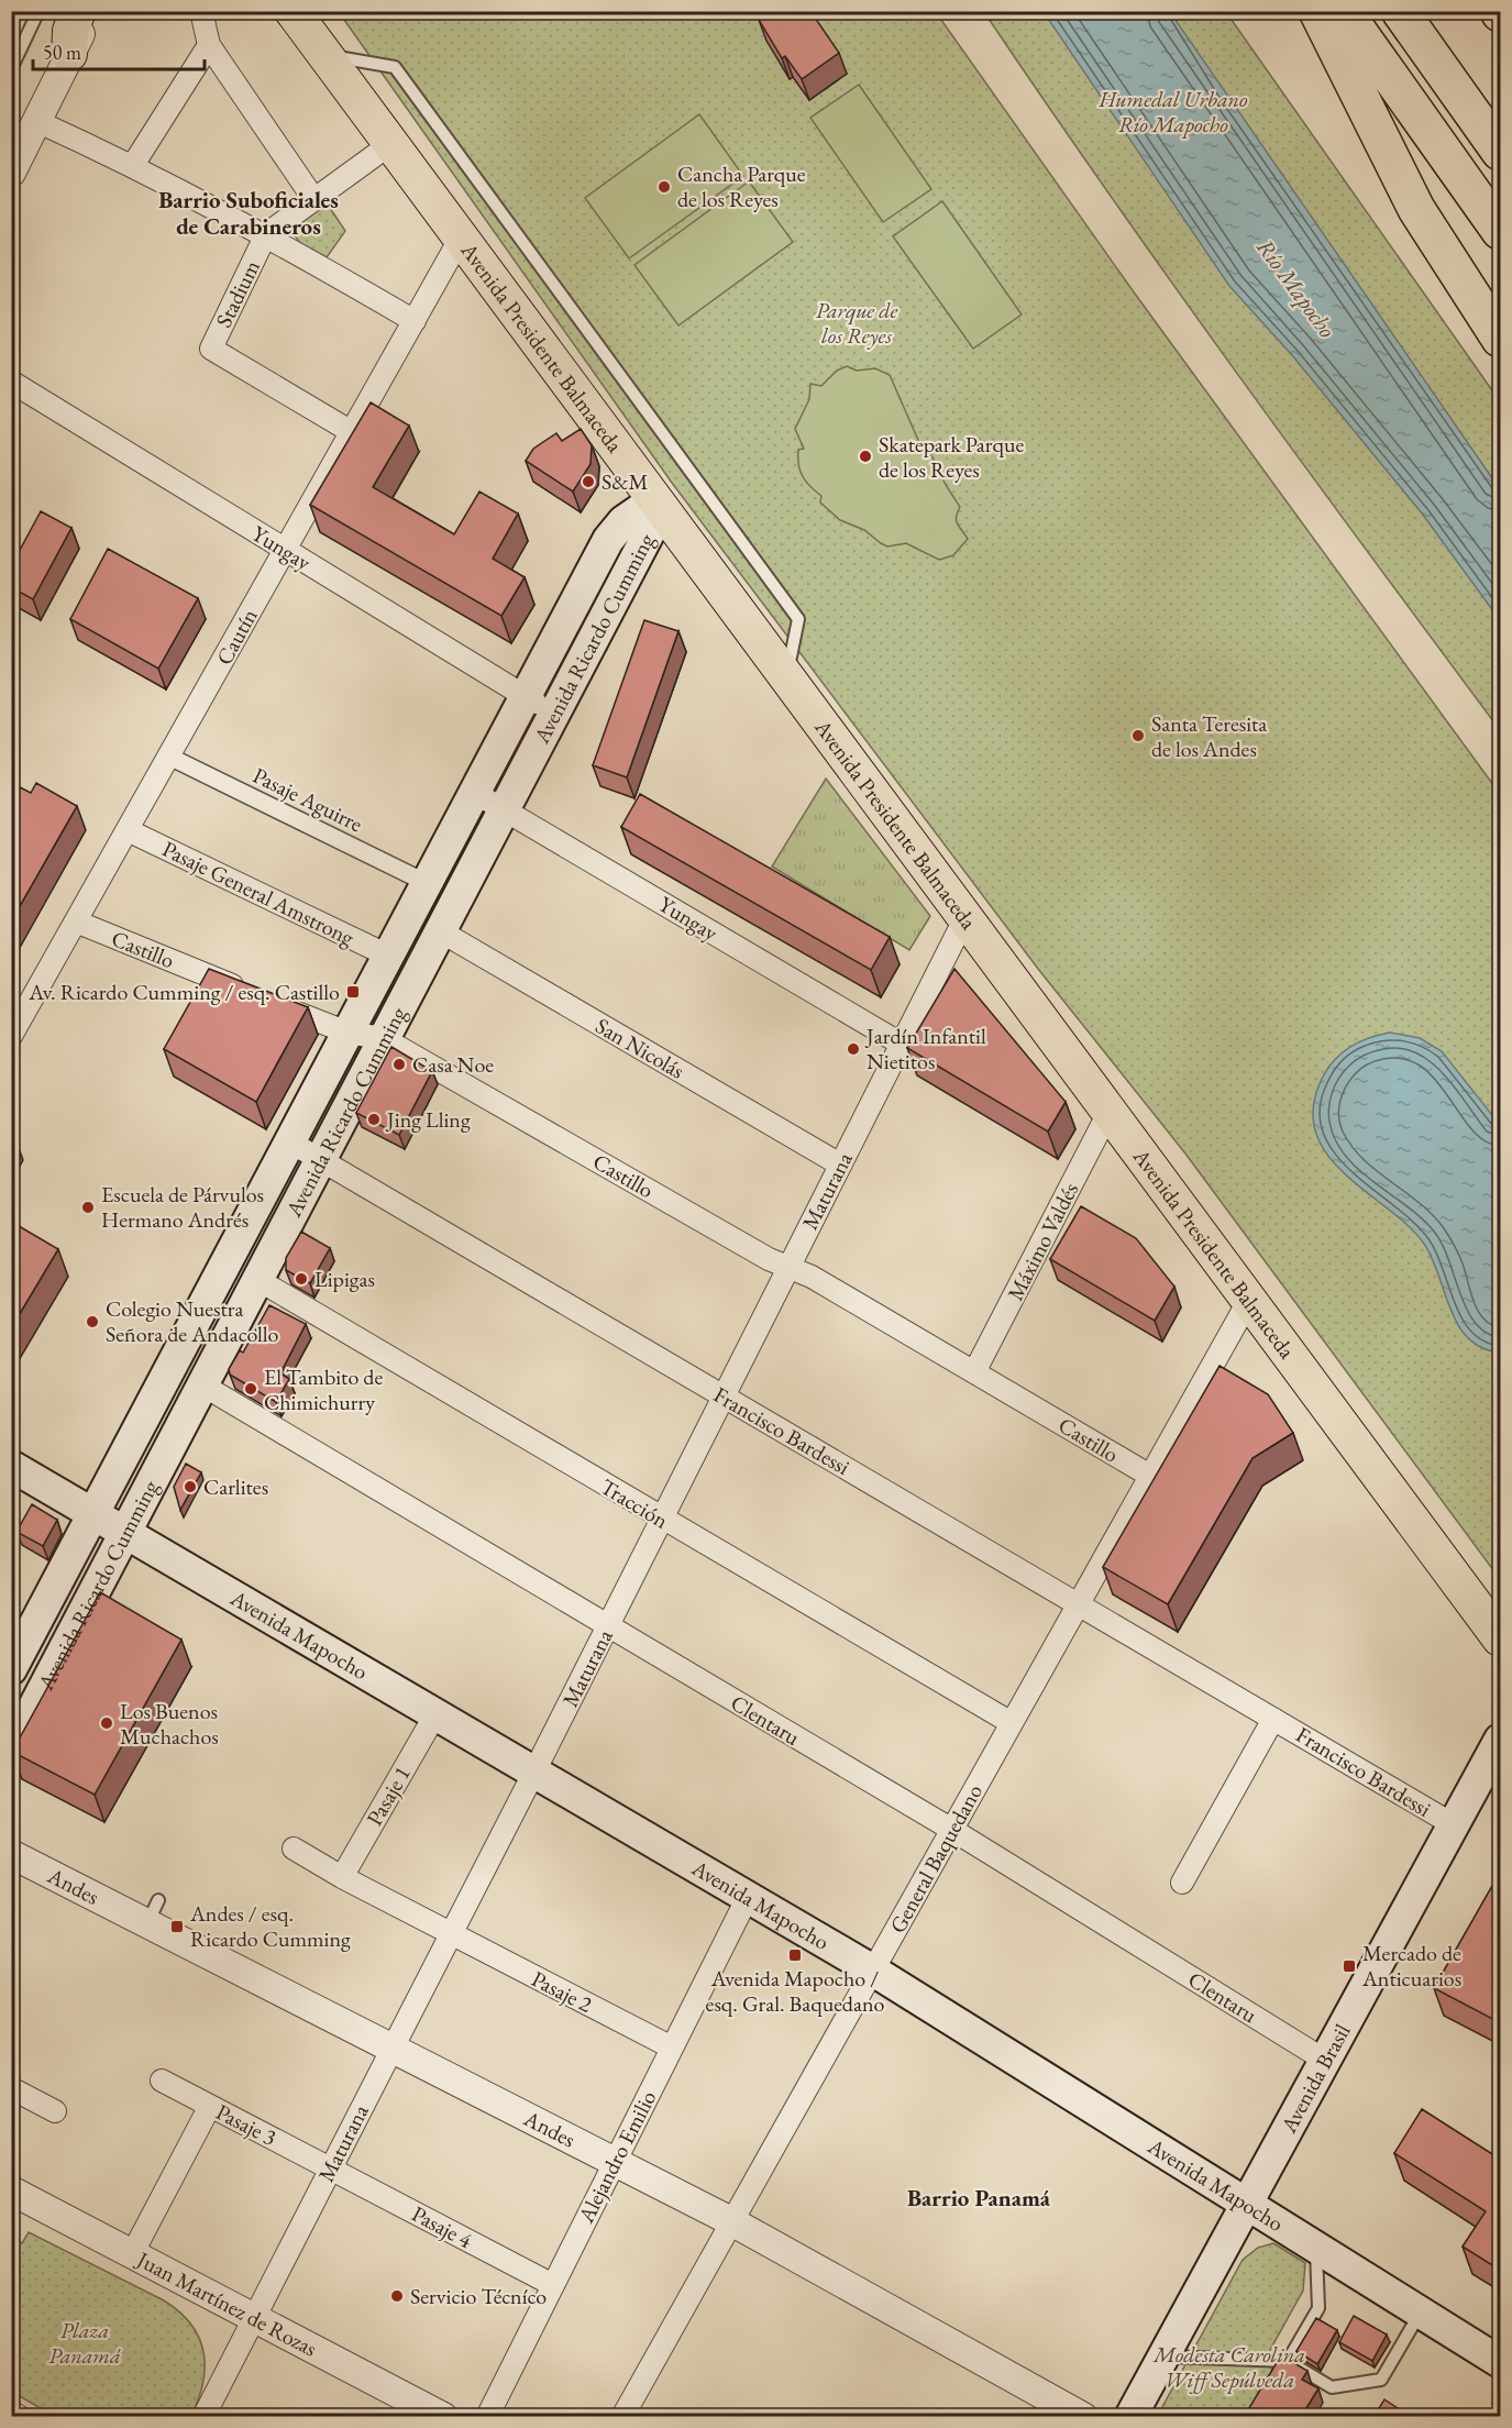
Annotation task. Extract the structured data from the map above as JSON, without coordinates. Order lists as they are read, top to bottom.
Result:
{
  "streets": {
    "main road": [
      "Avenida Presidente Balmaceda",
      "Avenida Ricardo Cumming",
      "Avenida Mapocho",
      "Avenida Brasil"
    ],
    "street": [
      "Stadium",
      "Yungay",
      "Cautín",
      "Pasaje Aguirre",
      "Pasaje General Amstrong",
      "Castillo",
      "San Nicolás",
      "Maturana",
      "Máximo Valdés",
      "Francisco Bardessi",
      "Tracción",
      "Clentaru",
      "Pasaje 1",
      "General Baquedano",
      "Andes",
      "Pasaje 2",
      "Pasaje 3",
      "Alejandro Emilio",
      "Pasaje 4",
      "Juan Martínez de Rozas"
    ]
  },
  "crossings": [
    ["Stadium", "Avenida Presidente Balmaceda"],
    ["Stadium", "Cautín"],
    ["Avenida Presidente Balmaceda", "Cautín"],
    ["Avenida Presidente Balmaceda", "Avenida Ricardo Cumming"],
    ["Avenida Presidente Balmaceda", "Maturana"],
    ["Avenida Presidente Balmaceda", "Máximo Valdés"],
    ["Avenida Presidente Balmaceda", "General Baquedano"],
    ["Yungay", "Cautín"],
    ["Yungay", "Avenida Ricardo Cumming"],
    ["Yungay", "Maturana"],
    ["Cautín", "Pasaje Aguirre"],
    ["Cautín", "Pasaje General Amstrong"],
    ["Cautín", "Castillo"],
    ["Avenida Ricardo Cumming", "Pasaje Aguirre"],
    ["Avenida Ricardo Cumming", "Pasaje General Amstrong"],
    ["Avenida Ricardo Cumming", "Castillo"],
    ["Avenida Ricardo Cumming", "San Nicolás"],
    ["Avenida Ricardo Cumming", "Francisco Bardessi"],
    ["Avenida Ricardo Cumming", "Tracción"],
    ["Avenida Ricardo Cumming", "Avenida Mapocho"],
    ["Avenida Ricardo Cumming", "Clentaru"],
    ["Castillo", "Maturana"],
    ["Castillo", "Máximo Valdés"],
    ["Castillo", "General Baquedano"],
    ["San Nicolás", "Maturana"],
    ["Maturana", "Francisco Bardessi"],
    ["Maturana", "Tracción"],
    ["Maturana", "Avenida Mapocho"],
    ["Maturana", "Clentaru"],
    ["Maturana", "Andes"],
    ["Maturana", "Pasaje 2"],
    ["Maturana", "Pasaje 3"],
    ["Maturana", "Pasaje 4"],
    ["Maturana", "Juan Martínez de Rozas"],
    ["Francisco Bardessi", "General Baquedano"],
    ["Francisco Bardessi", "Avenida Brasil"],
    ["Tracción", "General Baquedano"],
    ["Avenida Mapocho", "Pasaje 1"],
    ["Avenida Mapocho", "General Baquedano"],
    ["Avenida Mapocho", "Avenida Brasil"],
    ["Avenida Mapocho", "Alejandro Emilio"],
    ["Clentaru", "General Baquedano"],
    ["Clentaru", "Avenida Brasil"],
    ["General Baquedano", "Andes"],
    ["Andes", "Alejandro Emilio"],
    ["Pasaje 2", "Alejandro Emilio"],
    ["Pasaje 3", "Pasaje 4"],
    ["Alejandro Emilio", "Pasaje 4"]
  ],
  "districts": ["Barrio Suboficiales de Carabineros", "Barrio Panamá"],
  "water": ["Río Mapocho"],
  "parks": [
    "Humedal Urbano Río Mapocho",
    "Parque de los Reyes",
    "Plaza Panamá",
    "Modesta Carolina Wiff Sepúlveda"
  ],
  "places": {
    "other": [
      "Cancha Parque de los Reyes",
      "Skatepark Parque de los Reyes",
      "S&M",
      "Santa Teresita de los Andes",
      "Jardín Infantil Nietitos",
      "Casa Noe",
      "Jing Lling",
      "Escuela de Párvulos Hermano Andrés",
      "Lipigas",
      "Colegio Nuestra Señora de Andacollo",
      "El Tambito de Chimichurry",
      "Carlites",
      "Los Buenos Muchachos",
      "Servicio Técníco"
    ],
    "transit": [
      "Av. Ricardo Cumming / esq. Castillo",
      "Andes / esq. Ricardo Cumming",
      "Avenida Mapocho / esq. Gral. Baquedano",
      "Mercado de Anticuarios"
    ]
  },
  "scale_bar": "50 m"
}
